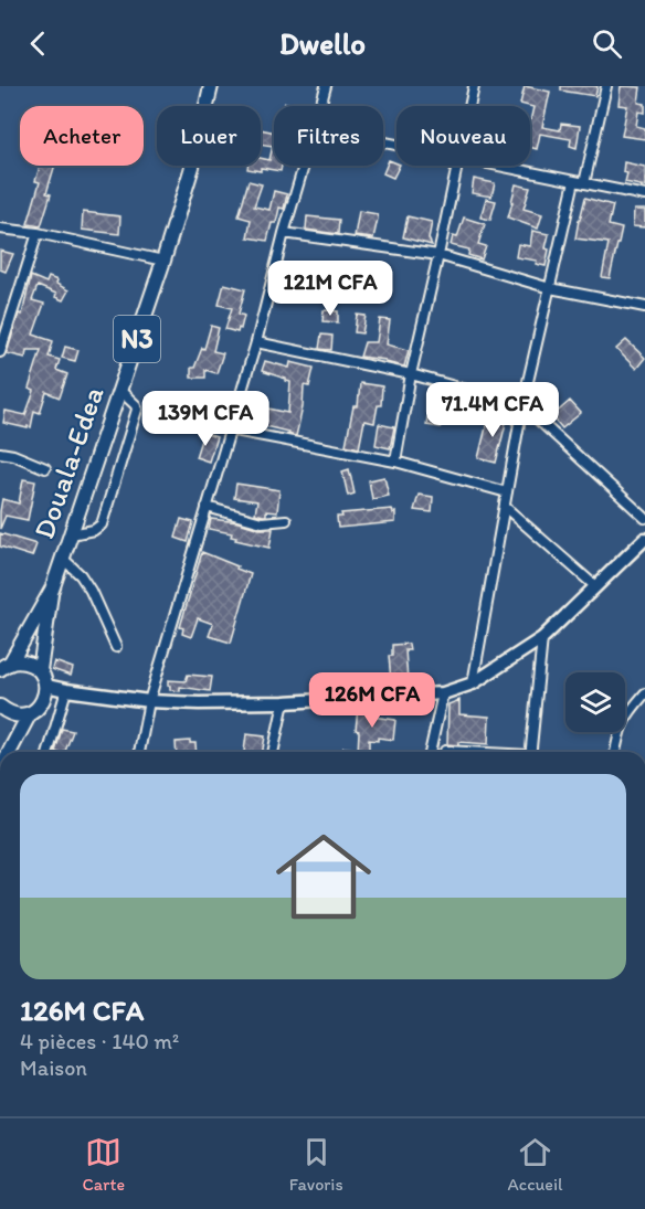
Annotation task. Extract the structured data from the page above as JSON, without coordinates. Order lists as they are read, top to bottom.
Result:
{
  "streets": {
    "highway": ["N3", "Douala-Edea"]
  },
  "crossings": [
    ["N3", "Douala-Edea"]
  ],
  "page": {
    "header": "Dwello",
    "chip": [
      "Acheter",
      "Louer",
      "Filtres",
      "Nouveau"
    ],
    "price": [
      "121M CFA",
      "71.4M CFA",
      "139M CFA",
      "126M CFA"
    ],
    "list": [
      {
        "name": "126M CFA",
        "note": "4 pièces · 140 m² · Maison"
      }
    ],
    "tabs": ["Carte", "Favoris", "Accueil"]
  }
}
